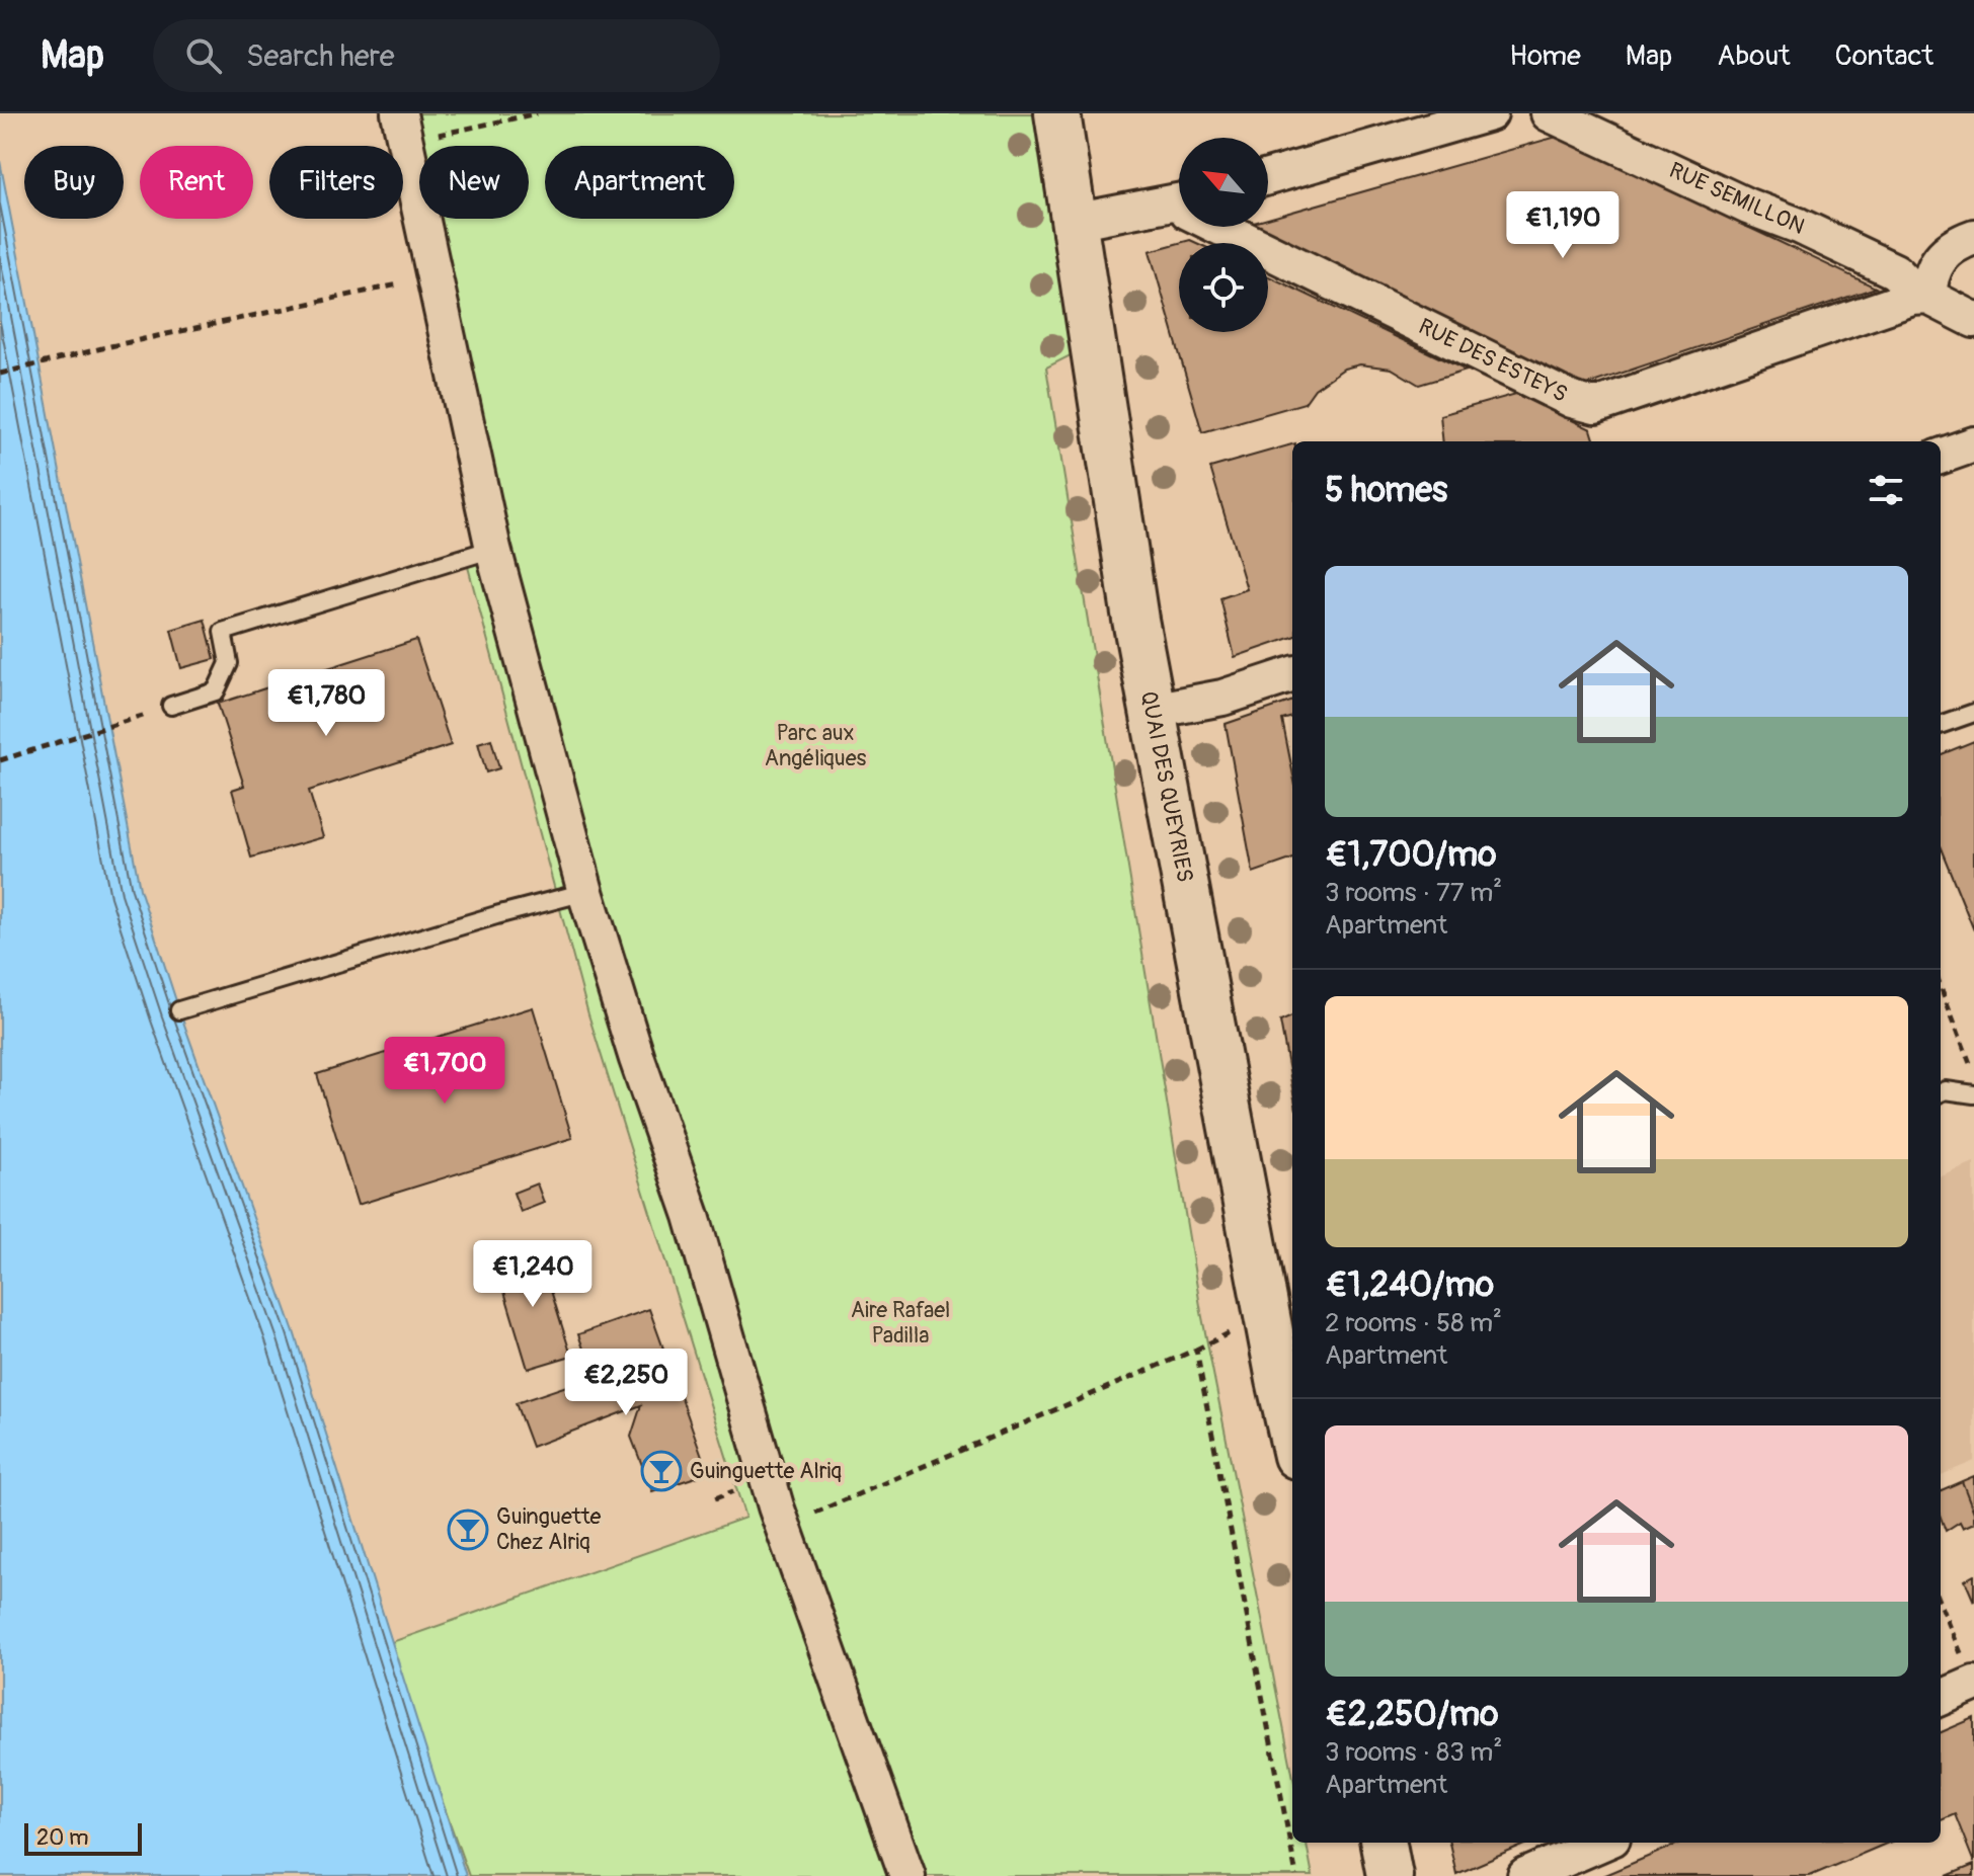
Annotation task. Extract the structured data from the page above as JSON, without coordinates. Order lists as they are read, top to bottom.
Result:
{
  "streets": {
    "main road": ["QUAI DES QUEYRIES"],
    "street": ["RUE SEMILLON", "RUE DES ESTEYS"]
  },
  "crossings": [
    ["RUE SEMILLON", "RUE DES ESTEYS"]
  ],
  "parks": ["Parc aux Angéliques", "Aire Rafael Padilla"],
  "places": {
    "bar": ["Guinguette Alriq", "Guinguette Chez Alriq"]
  },
  "scale_bar": "20 m",
  "north": "top left",
  "page": {
    "header": "Map",
    "search": "Search here",
    "nav": [
      "Home",
      "Map",
      "About",
      "Contact"
    ],
    "chip": [
      "Buy",
      "Rent",
      "Filters",
      "New",
      "Apartment"
    ],
    "price": [
      "€1,190",
      "€1,780",
      "€1,700",
      "€1,240",
      "€2,250"
    ],
    "heading": "5 homes",
    "list": [
      {
        "name": "€1,700/mo",
        "note": "3 rooms · 77 m² · Apartment"
      },
      {
        "name": "€1,240/mo",
        "note": "2 rooms · 58 m² · Apartment"
      },
      {
        "name": "€2,250/mo",
        "note": "3 rooms · 83 m² · Apartment"
      }
    ],
    "scale": "20 m"
  }
}
